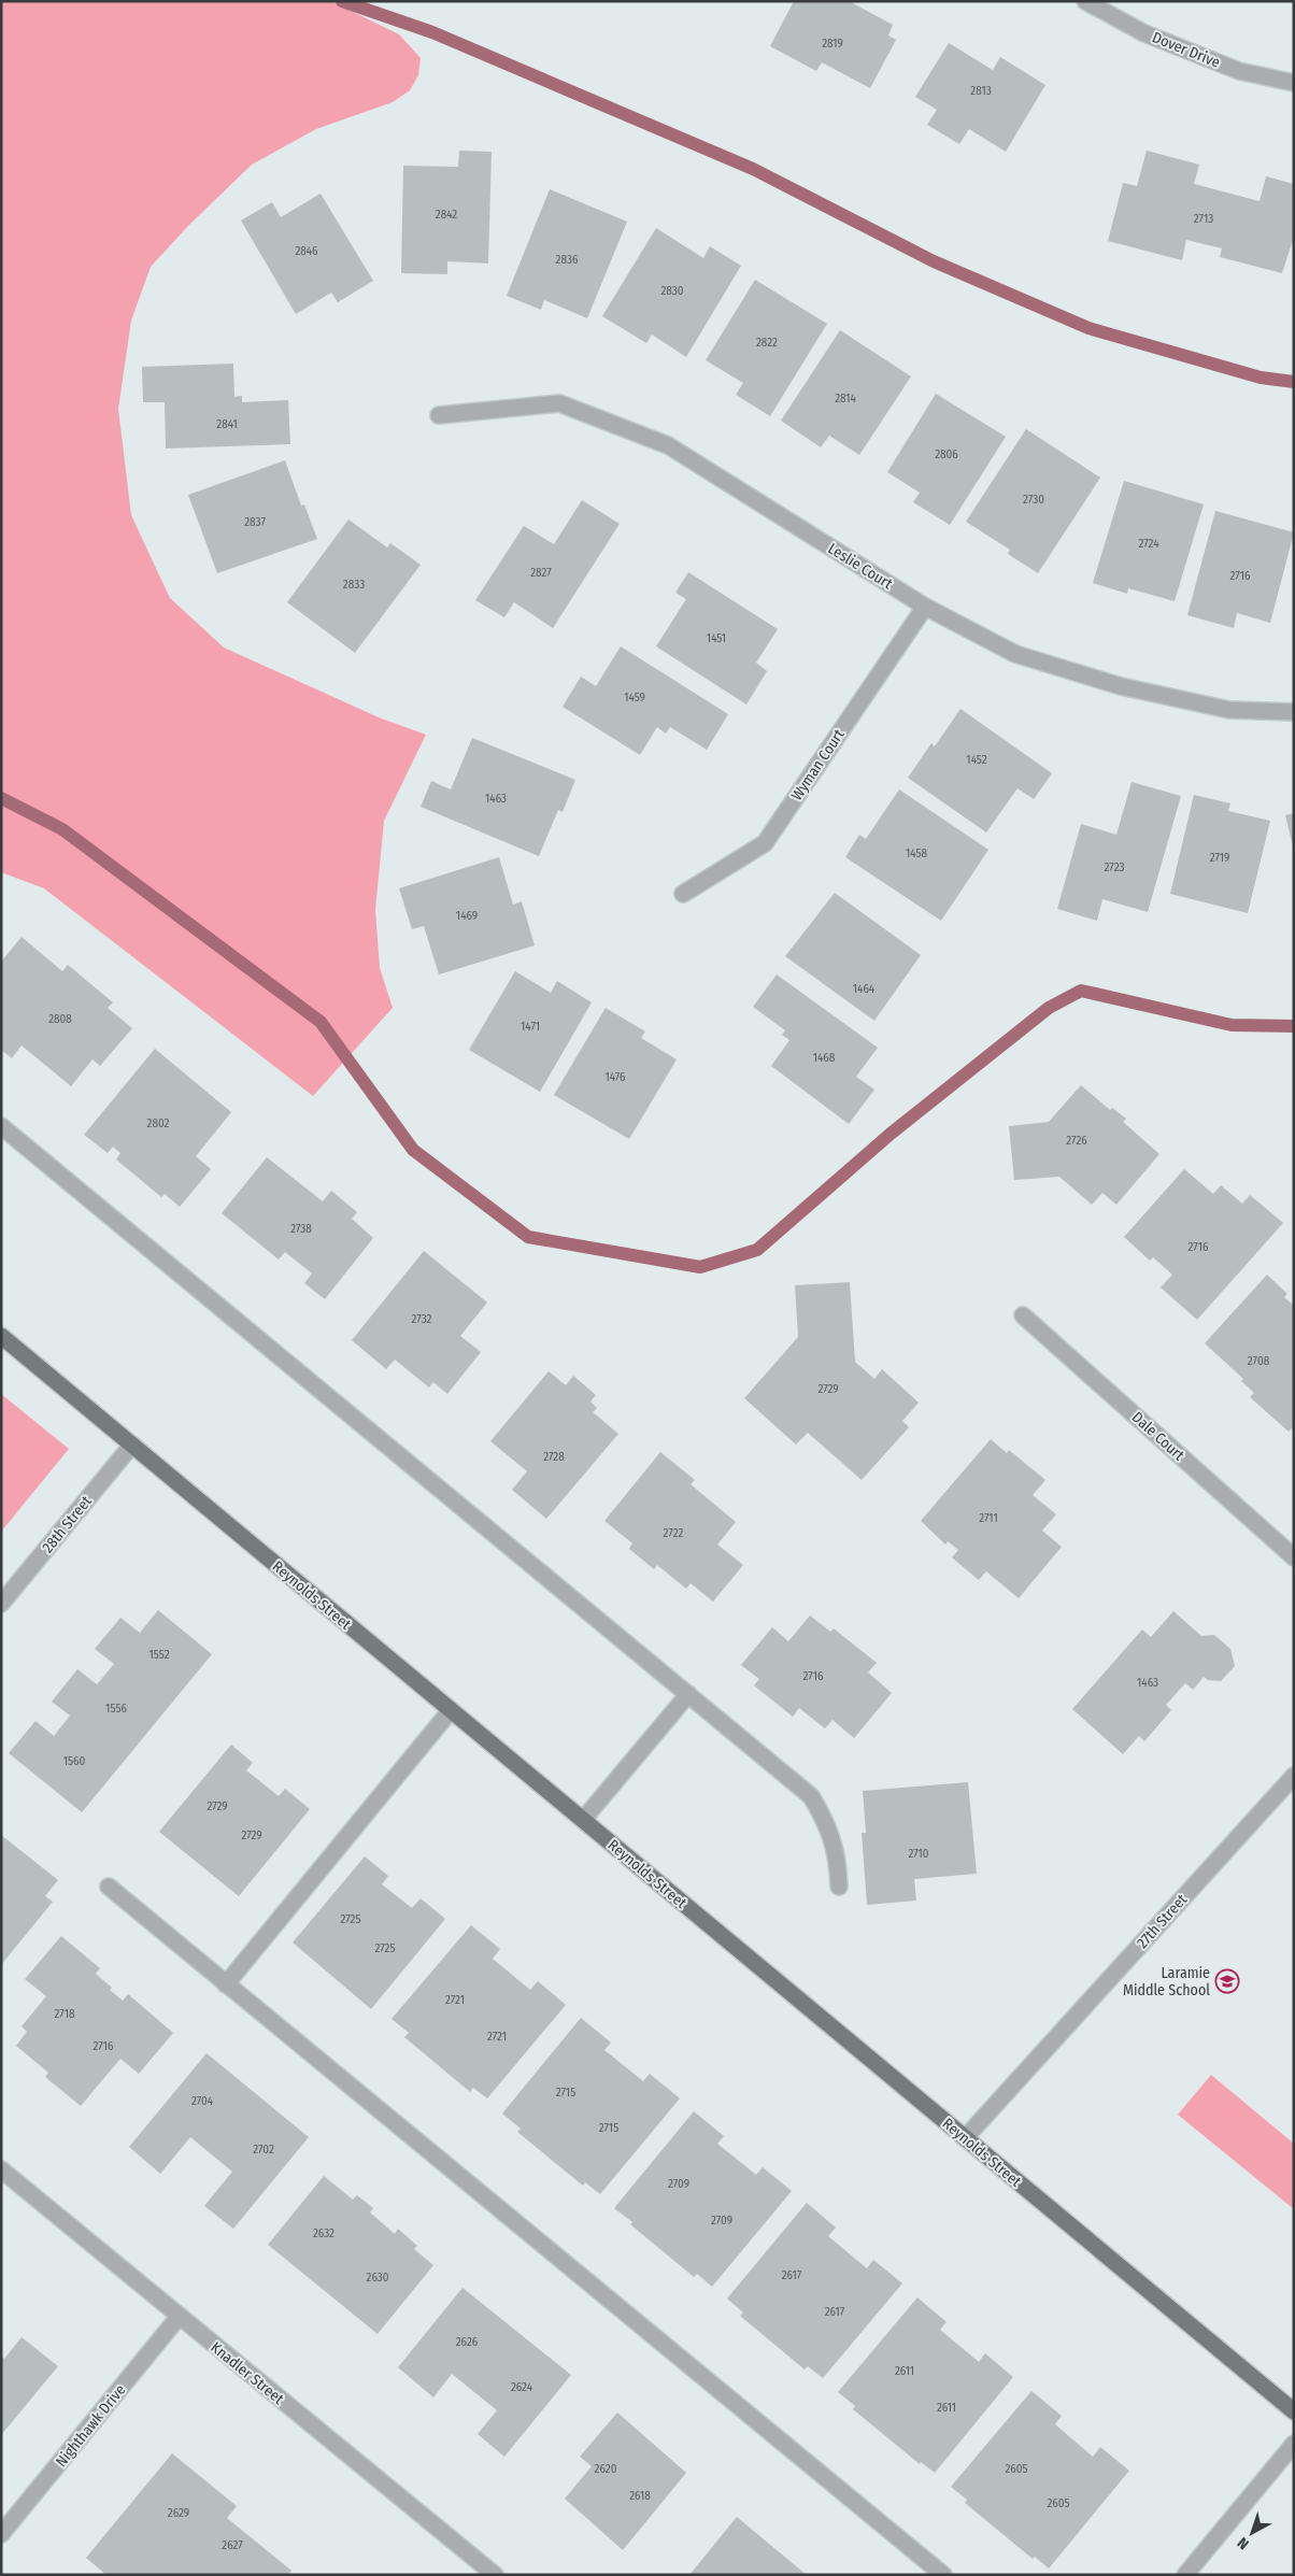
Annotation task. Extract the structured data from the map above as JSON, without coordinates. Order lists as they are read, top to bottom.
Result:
{
  "streets": {
    "main road": ["Reynolds Street"],
    "street": [
      "Dover Drive",
      "Leslie Court",
      "Wyman Court",
      "Dale Court",
      "28th Street",
      "27th Street",
      "Knadler Street",
      "Nighthawk Drive"
    ]
  },
  "crossings": [
    ["Leslie Court", "Wyman Court"],
    ["28th Street", "Reynolds Street"],
    ["Reynolds Street", "27th Street"],
    ["Knadler Street", "Nighthawk Drive"]
  ],
  "places": {
    "school or university": ["Laramie Middle School"]
  },
  "house_numbers": [
    "2819",
    "2813",
    "2842",
    "2713",
    "2846",
    "2836",
    "2830",
    "2822",
    "2814",
    "2841",
    "2806",
    "2730",
    "2837",
    "2724",
    "2827",
    "2716",
    "2833",
    "1451",
    "1459",
    "1452",
    "1463",
    "1458",
    "2719",
    "2723",
    "1469",
    "1464",
    "2808",
    "1471",
    "1468",
    "1476",
    "2802",
    "2726",
    "2738",
    "2716",
    "2732",
    "2708",
    "2729",
    "2728",
    "2711",
    "2722",
    "1552",
    "2716",
    "1463",
    "1556",
    "1560",
    "2729",
    "2729",
    "2710",
    "2725",
    "2725",
    "2721",
    "2718",
    "2721",
    "2716",
    "2715",
    "2704",
    "2715",
    "2702",
    "2709",
    "2709",
    "2632",
    "2617",
    "2630",
    "2617",
    "2626",
    "2611",
    "2624",
    "2611",
    "2620",
    "2605",
    "2618",
    "2605",
    "2629",
    "2627"
  ],
  "north": "bottom left"
}
